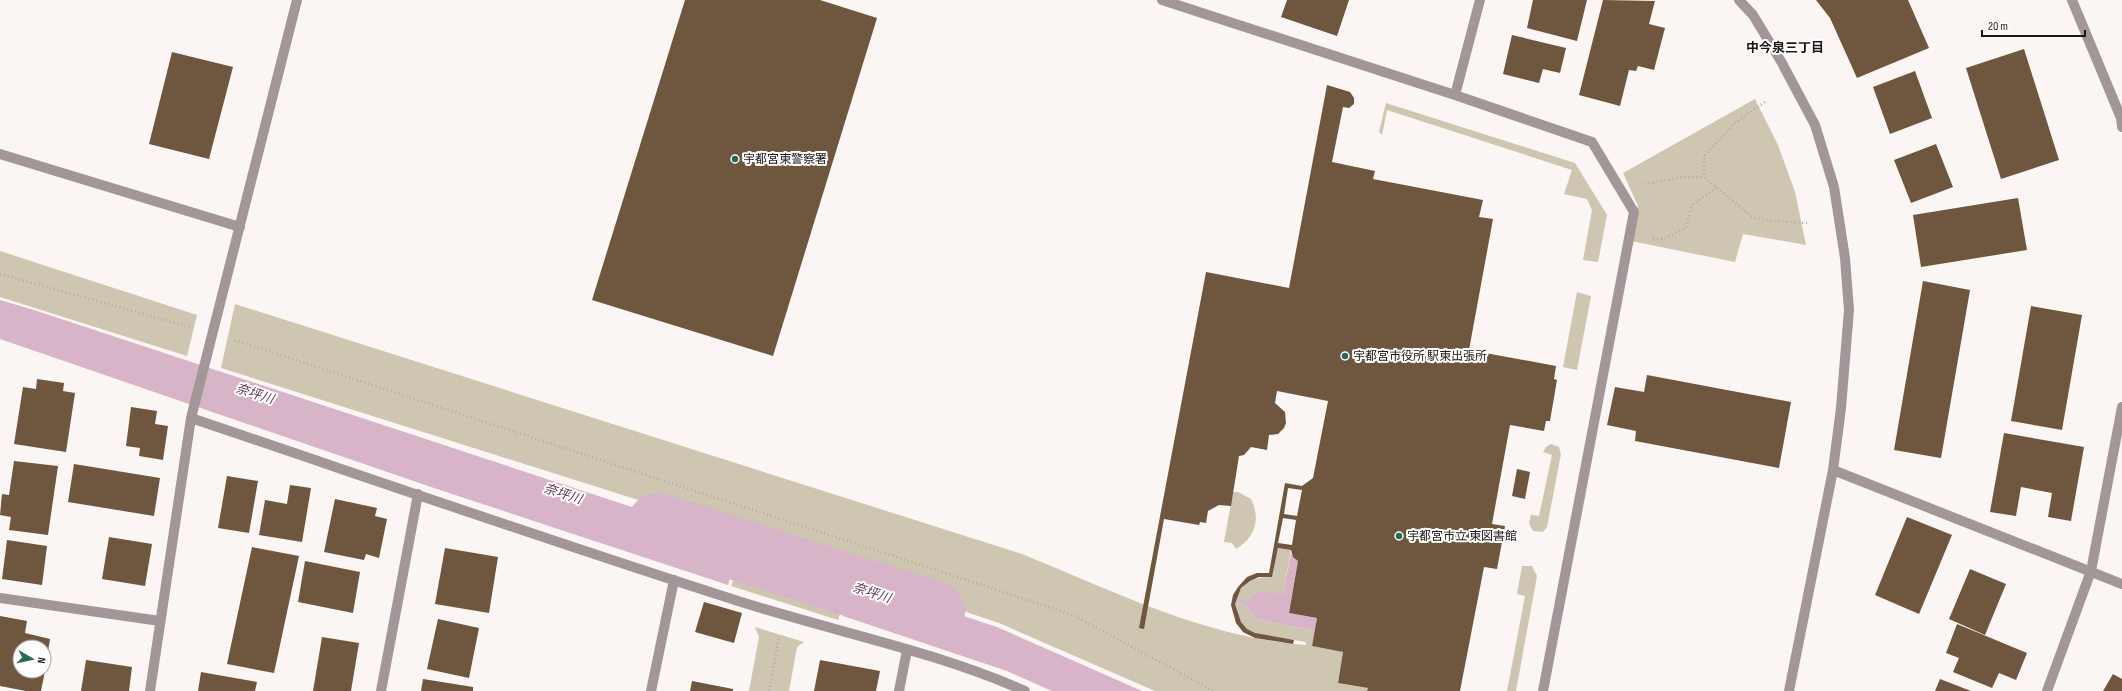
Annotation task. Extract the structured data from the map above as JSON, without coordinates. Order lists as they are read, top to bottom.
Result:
{
  "districts": ["中今泉三丁目"],
  "water": ["奈坪川"],
  "places": ["宇都宮東警察署", "宇都宮市役所 駅東出張所", "宇都宮市立 東図書館"],
  "scale_bar": "20 m",
  "north": "right"
}
